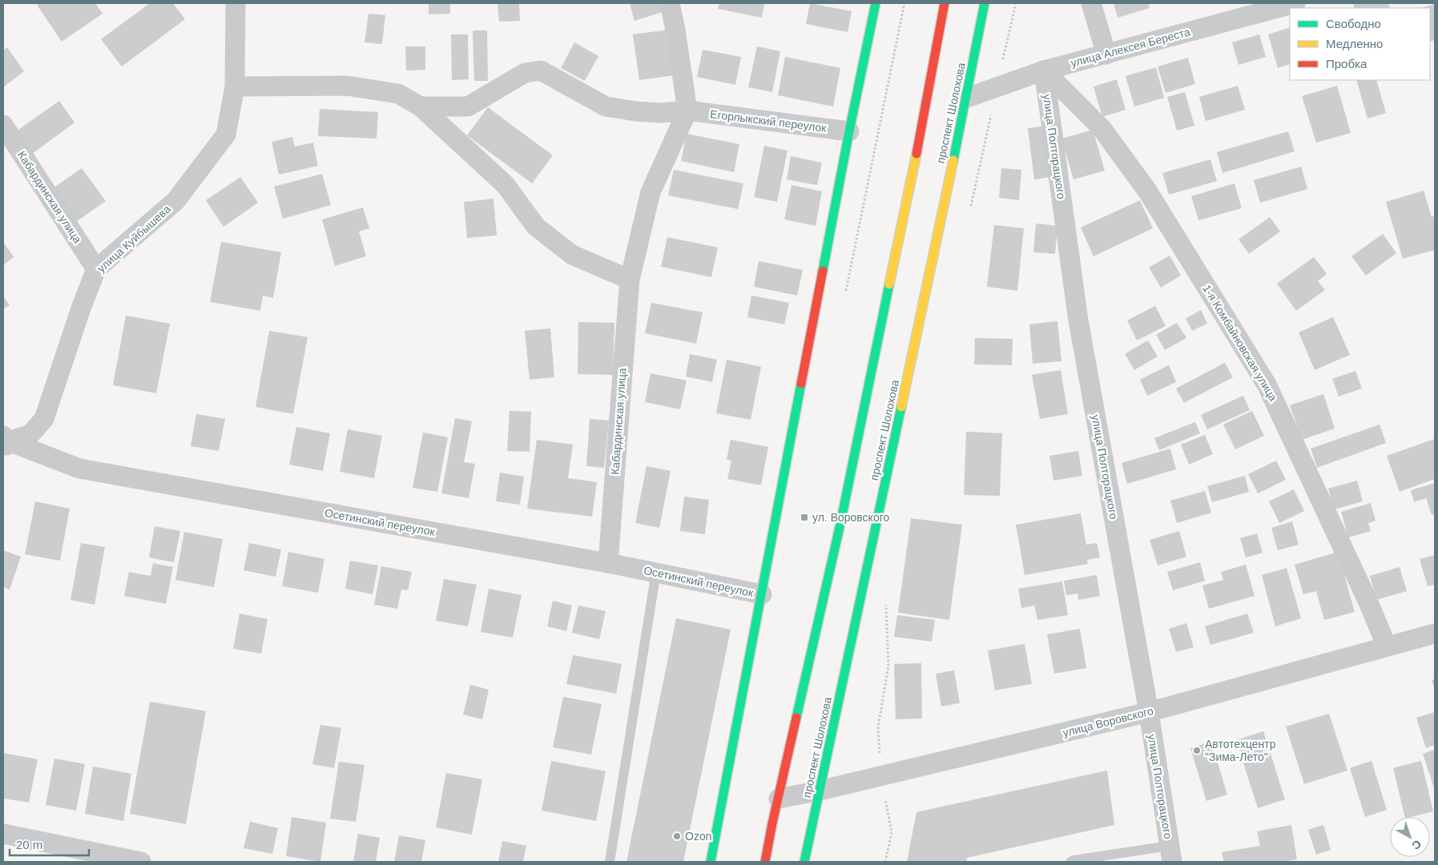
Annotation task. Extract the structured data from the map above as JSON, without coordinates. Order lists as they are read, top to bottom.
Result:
{
  "streets": {
    "main road": ["проспект Шолохова"],
    "street": [
      "улица Алексея Береста",
      "Егорлыкский переулок",
      "улица Полторацкого",
      "Кабардинская улица",
      "улица Куйбышева",
      "1-я Комбайновская улица",
      "Осетинский переулок",
      "улица Воровского"
    ]
  },
  "crossings": [
    ["улица Алексея Береста", "проспект Шолохова"],
    ["улица Алексея Береста", "улица Полторацкого"],
    ["улица Алексея Береста", "1-я Комбайновская улица"],
    ["проспект Шолохова", "улица Воровского"],
    ["Егорлыкский переулок", "Кабардинская улица"],
    ["Егорлыкский переулок", "улица Куйбышева"],
    ["улица Полторацкого", "1-я Комбайновская улица"],
    ["улица Полторацкого", "улица Воровского"],
    ["Кабардинская улица", "улица Куйбышева"],
    ["Кабардинская улица", "Осетинский переулок"],
    ["улица Куйбышева", "Осетинский переулок"],
    ["1-я Комбайновская улица", "улица Воровского"]
  ],
  "places": {
    "transit": ["ул. Воровского"],
    "other": ["Автотехцентр \"Зима-Лето\"", "Ozon"]
  },
  "legend": ["Свободно", "Медленно", "Пробка"],
  "scale_bar": "20 m",
  "north": "bottom right"
}
